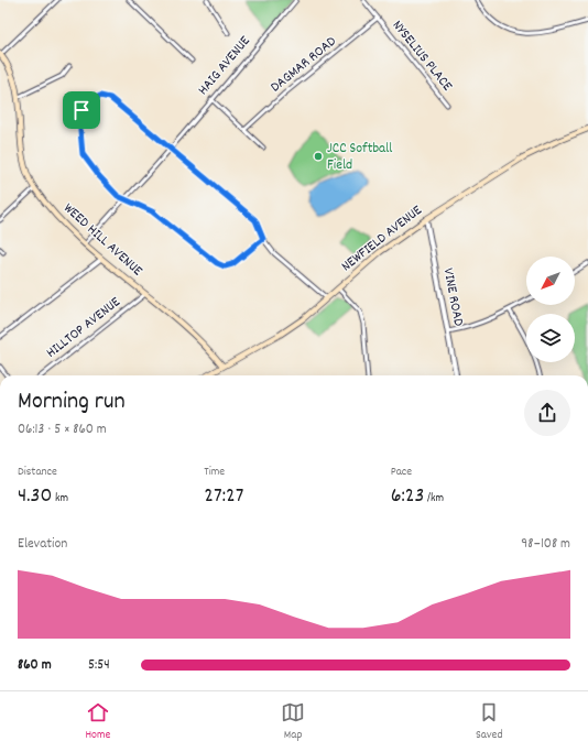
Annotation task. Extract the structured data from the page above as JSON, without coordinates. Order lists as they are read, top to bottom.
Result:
{
  "streets": {
    "main road": ["NEWFIELD AVENUE", "WEED HILL AVENUE"],
    "street": [
      "NYSELIUS PLACE",
      "DAGMAR ROAD",
      "HAIG AVENUE",
      "VINE ROAD",
      "HILLTOP AVENUE"
    ]
  },
  "crossings": [
    ["NYSELIUS PLACE", "DAGMAR ROAD"],
    ["HAIG AVENUE", "WEED HILL AVENUE"],
    ["NEWFIELD AVENUE", "WEED HILL AVENUE"],
    ["NEWFIELD AVENUE", "VINE ROAD"],
    ["WEED HILL AVENUE", "HILLTOP AVENUE"]
  ],
  "places": ["JCC Softball Field"],
  "north": "bottom left",
  "page": {
    "heading": ["Morning run", "06:13 · 5 × 860 m"],
    "stats": [
      ["Distance", "4.30 km"],
      ["Time", "27:27"],
      ["Pace", "6:23 /km"]
    ],
    "chart": ["Elevation", "98–108 m"],
    "list": [
      {
        "name": "860 m",
        "note": "5:54"
      }
    ],
    "tabs": ["Home", "Map", "Saved"]
  }
}
